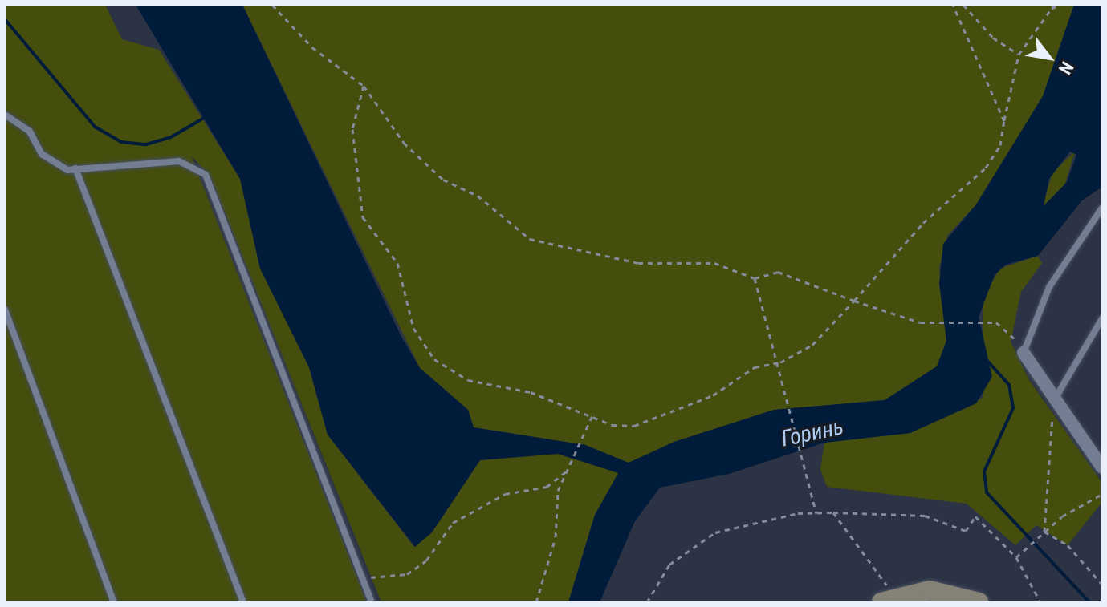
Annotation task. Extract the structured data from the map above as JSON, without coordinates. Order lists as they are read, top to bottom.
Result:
{
  "water": ["Горинь"],
  "north": "bottom right"
}
